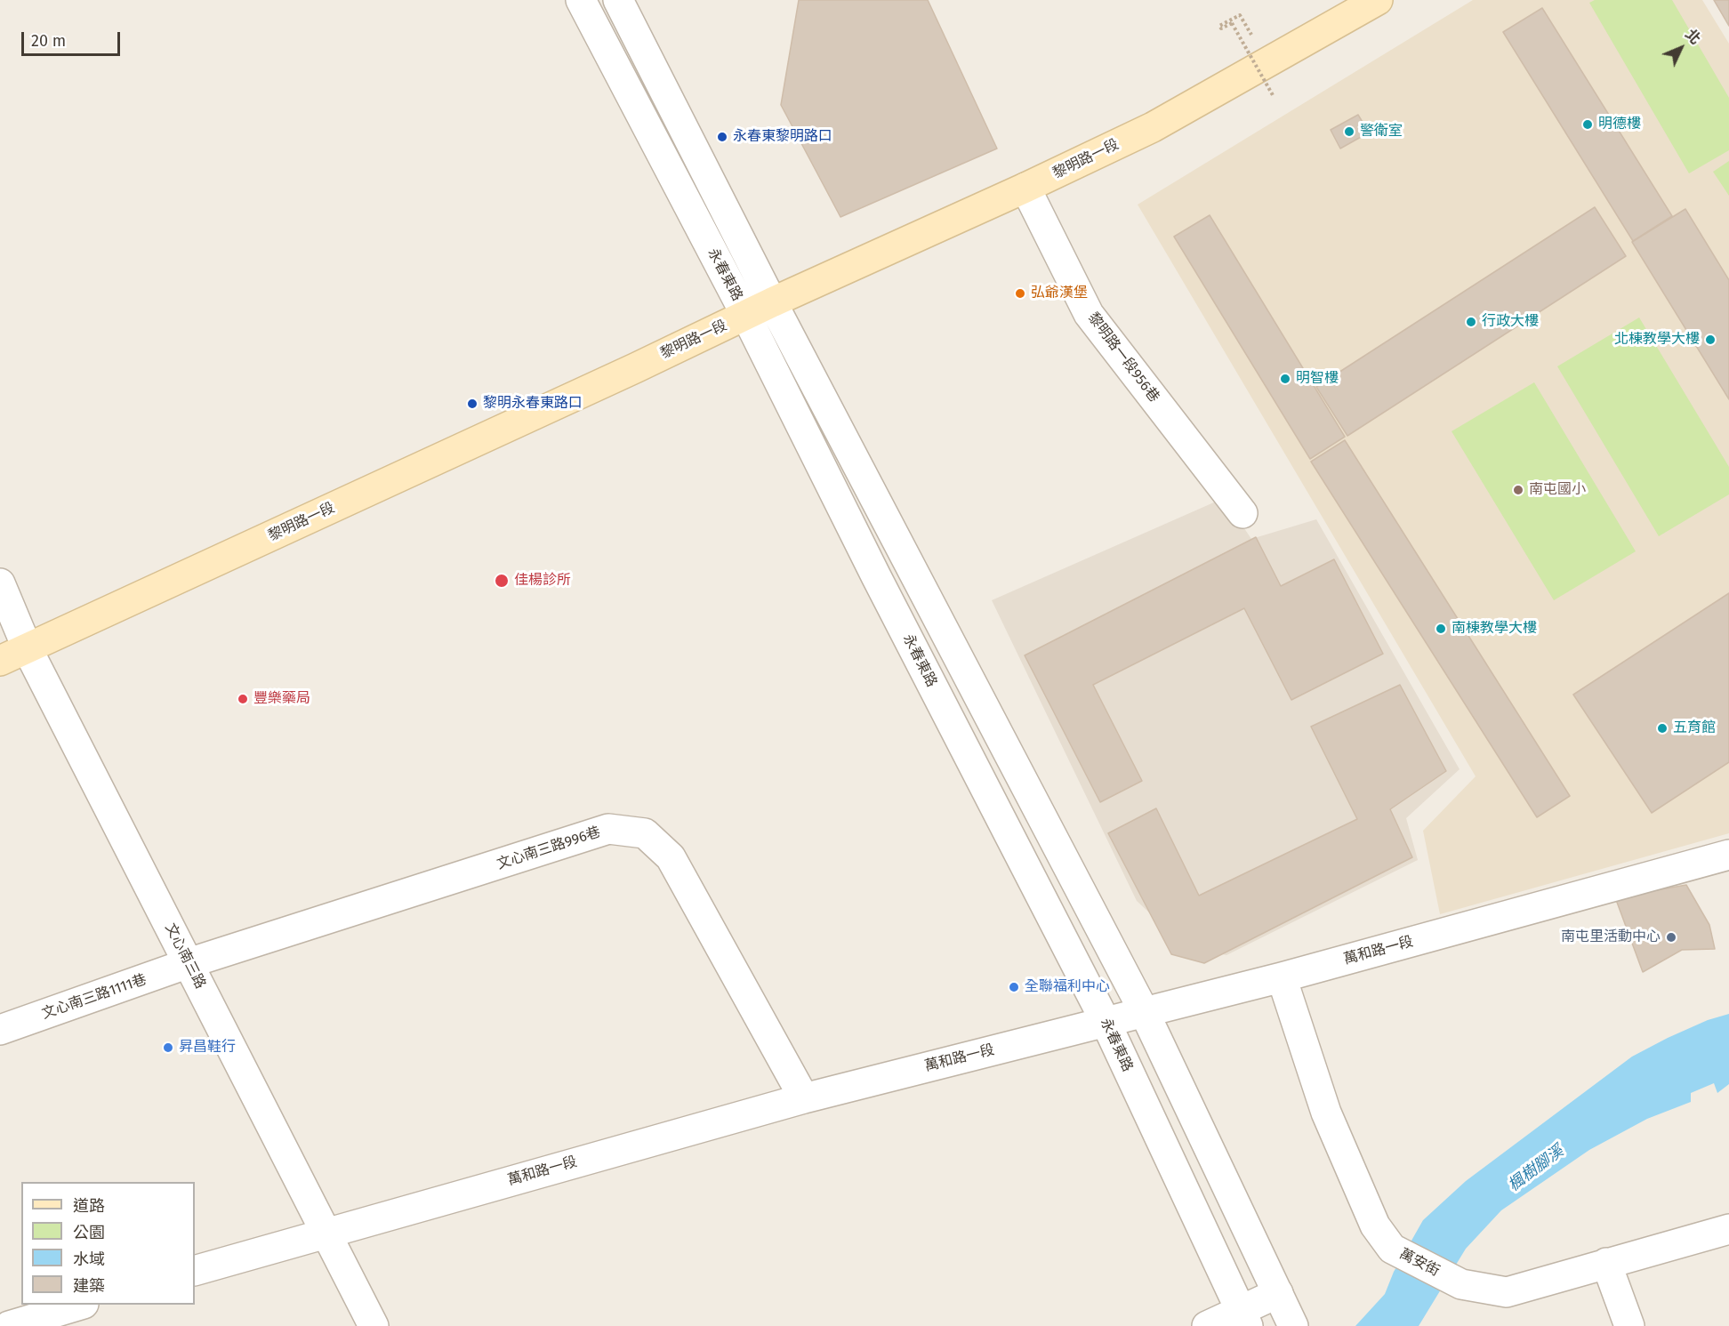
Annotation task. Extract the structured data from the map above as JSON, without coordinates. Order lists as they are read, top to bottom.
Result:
{
  "streets": {
    "main road": ["黎明路一段"],
    "street": [
      "永春東路",
      "黎明路一段956巷",
      "文心南三路996巷",
      "萬和路一段",
      "文心南三路",
      "文心南三路1111巷",
      "萬安街"
    ]
  },
  "crossings": [
    ["黎明路一段", "永春東路"],
    ["黎明路一段", "黎明路一段956巷"],
    ["黎明路一段", "文心南三路"],
    ["永春東路", "萬和路一段"],
    ["文心南三路996巷", "萬和路一段"],
    ["文心南三路996巷", "文心南三路"],
    ["文心南三路996巷", "文心南三路1111巷"],
    ["萬和路一段", "文心南三路"],
    ["萬和路一段", "萬安街"],
    ["文心南三路", "文心南三路1111巷"]
  ],
  "water": ["楓樹腳溪"],
  "places": [
    "明德樓",
    "警衛室",
    "永春東黎明路口",
    "弘爺漢堡",
    "行政大樓",
    "北棟教學大樓",
    "明智樓",
    "黎明永春東路口",
    "南屯國小",
    "佳楊診所",
    "南棟教學大樓",
    "豐樂藥局",
    "五育館",
    "南屯里活動中心",
    "全聯福利中心",
    "昇昌鞋行"
  ],
  "legend": [
    "道路",
    "公園",
    "水域",
    "建築"
  ],
  "scale_bar": "20 m",
  "north": "top right"
}
